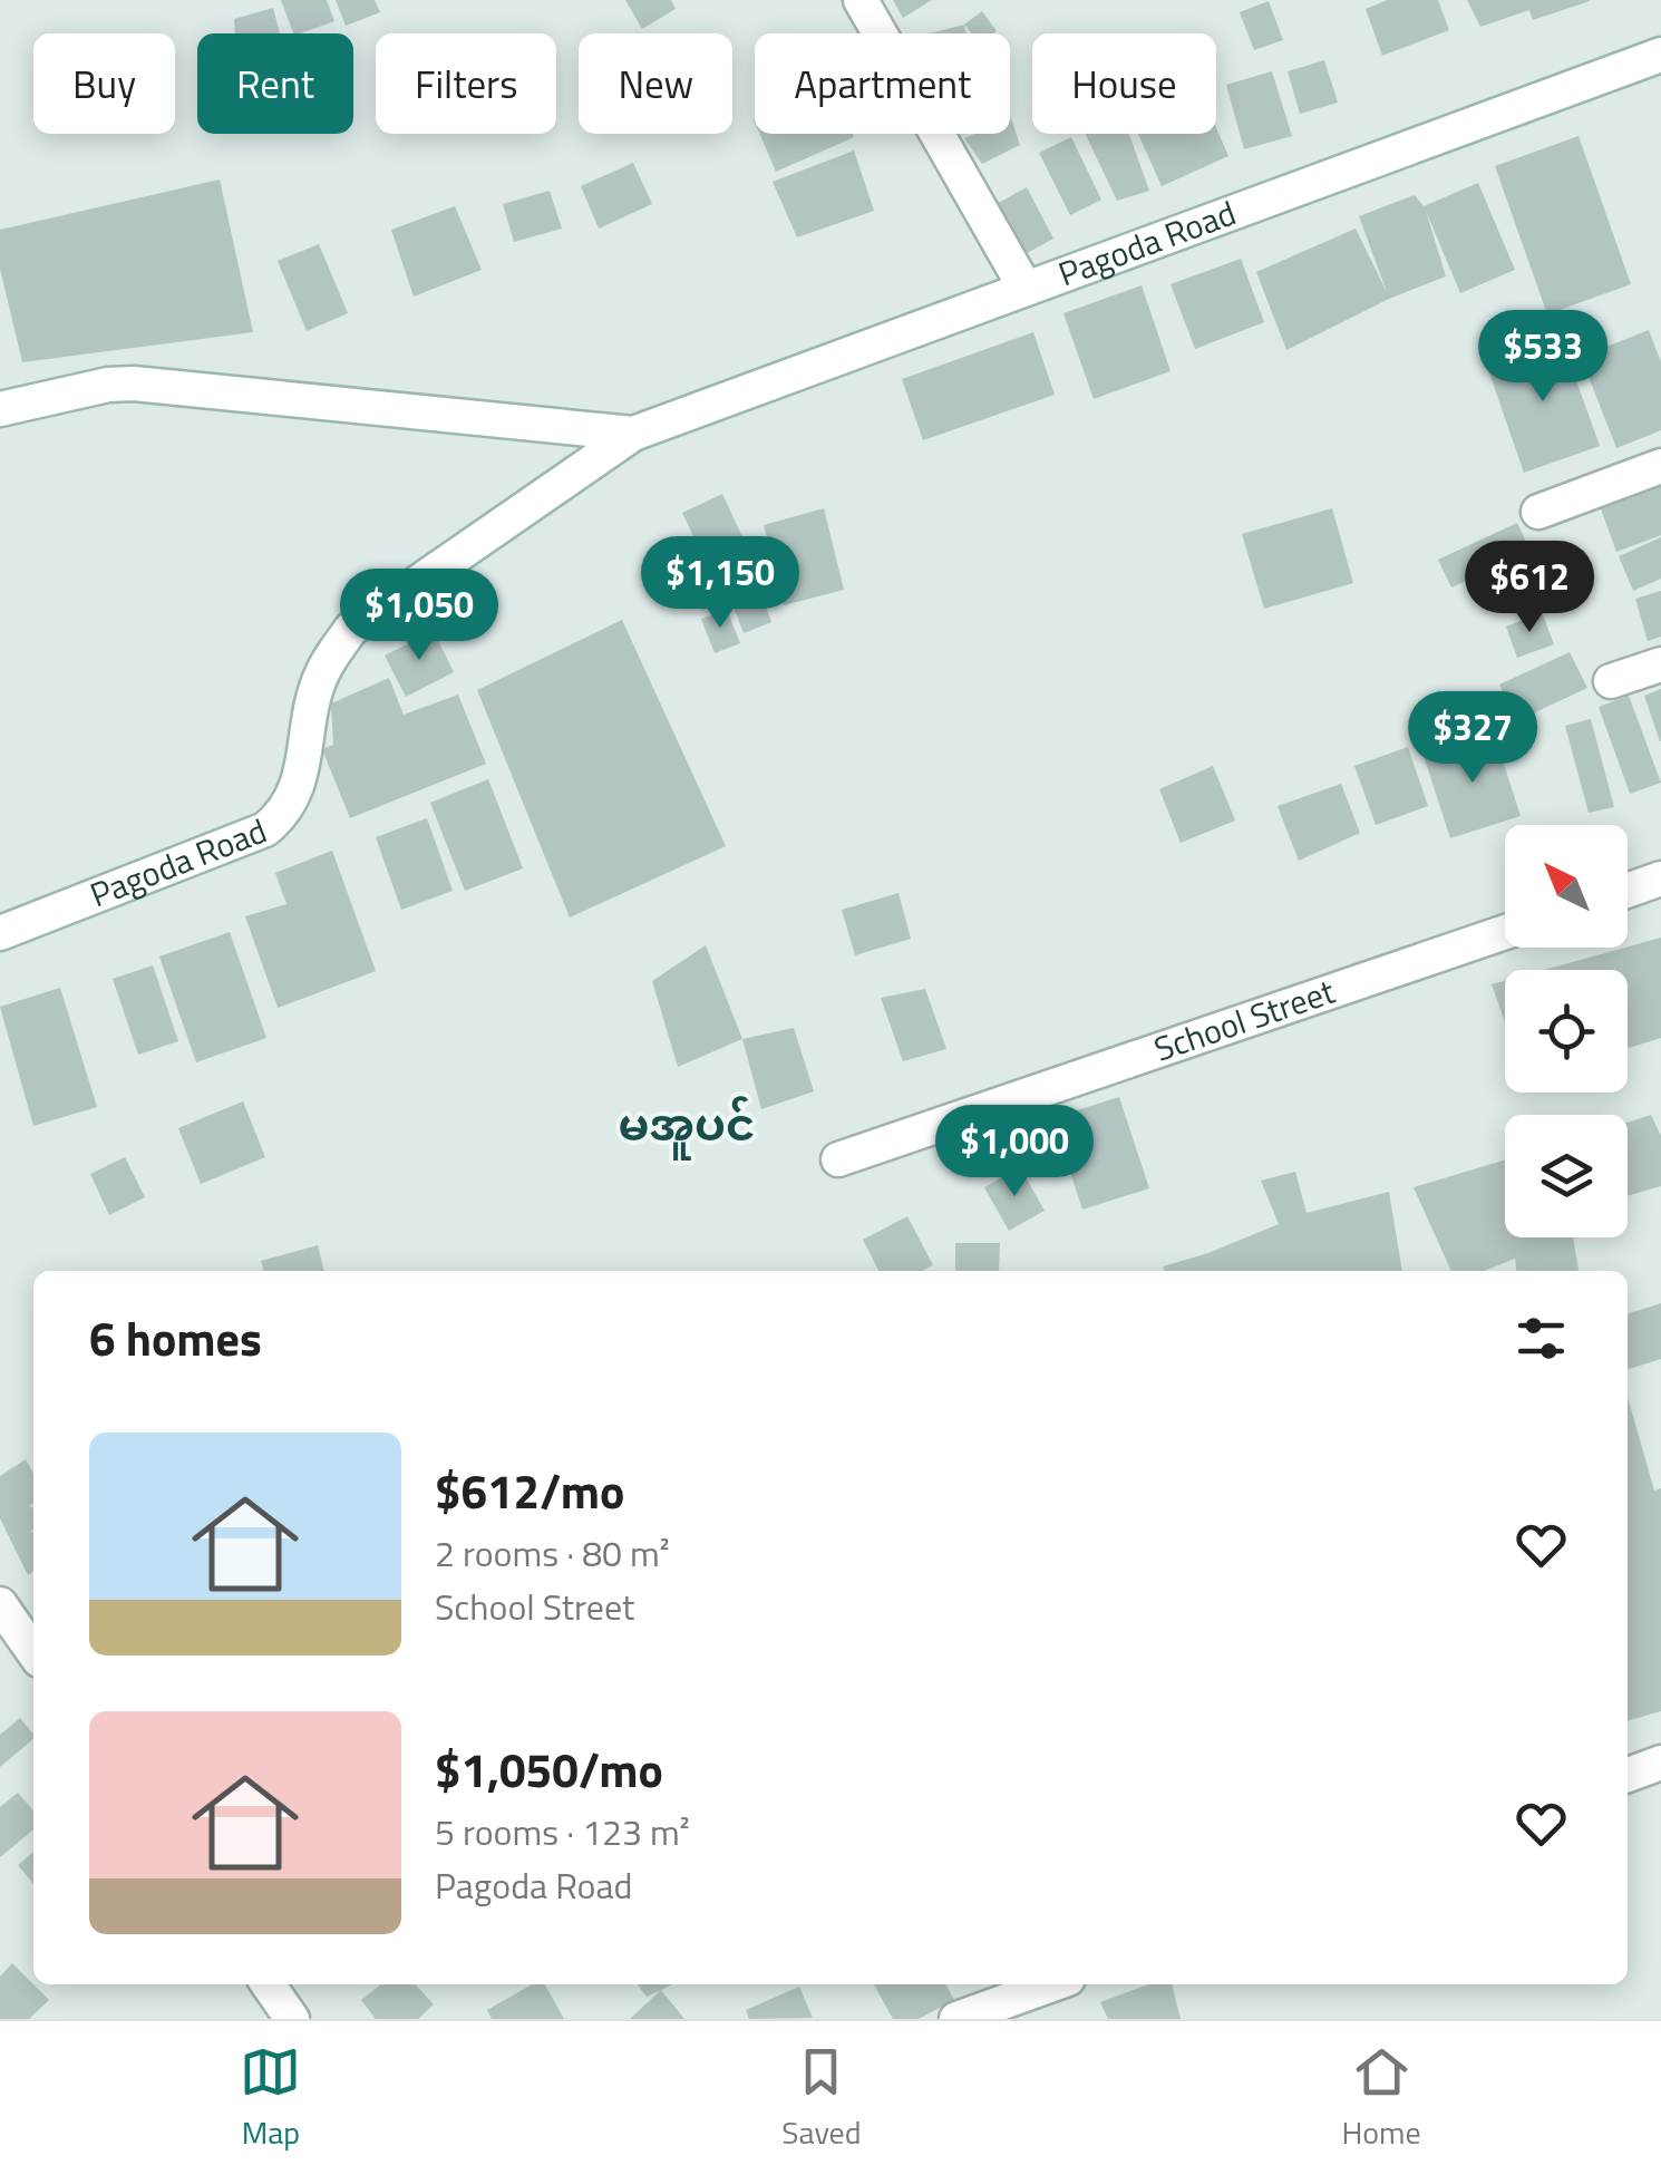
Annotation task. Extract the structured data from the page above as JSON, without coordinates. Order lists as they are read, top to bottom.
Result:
{
  "streets": {
    "main road": ["Pagoda Road", "School Street"]
  },
  "districts": ["မအူပင်"],
  "north": "top left",
  "page": {
    "chip": [
      "Buy",
      "Rent",
      "Filters",
      "New",
      "Apartment",
      "House"
    ],
    "price": [
      "$533",
      "$1,150",
      "$612",
      "$1,050",
      "$327",
      "$1,000"
    ],
    "heading": "6 homes",
    "list": [
      {
        "name": "$612/mo",
        "note": "2 rooms · 80 m² · School Street"
      },
      {
        "name": "$1,050/mo",
        "note": "5 rooms · 123 m² · Pagoda Road"
      }
    ],
    "tabs": ["Map", "Saved", "Home"]
  }
}
